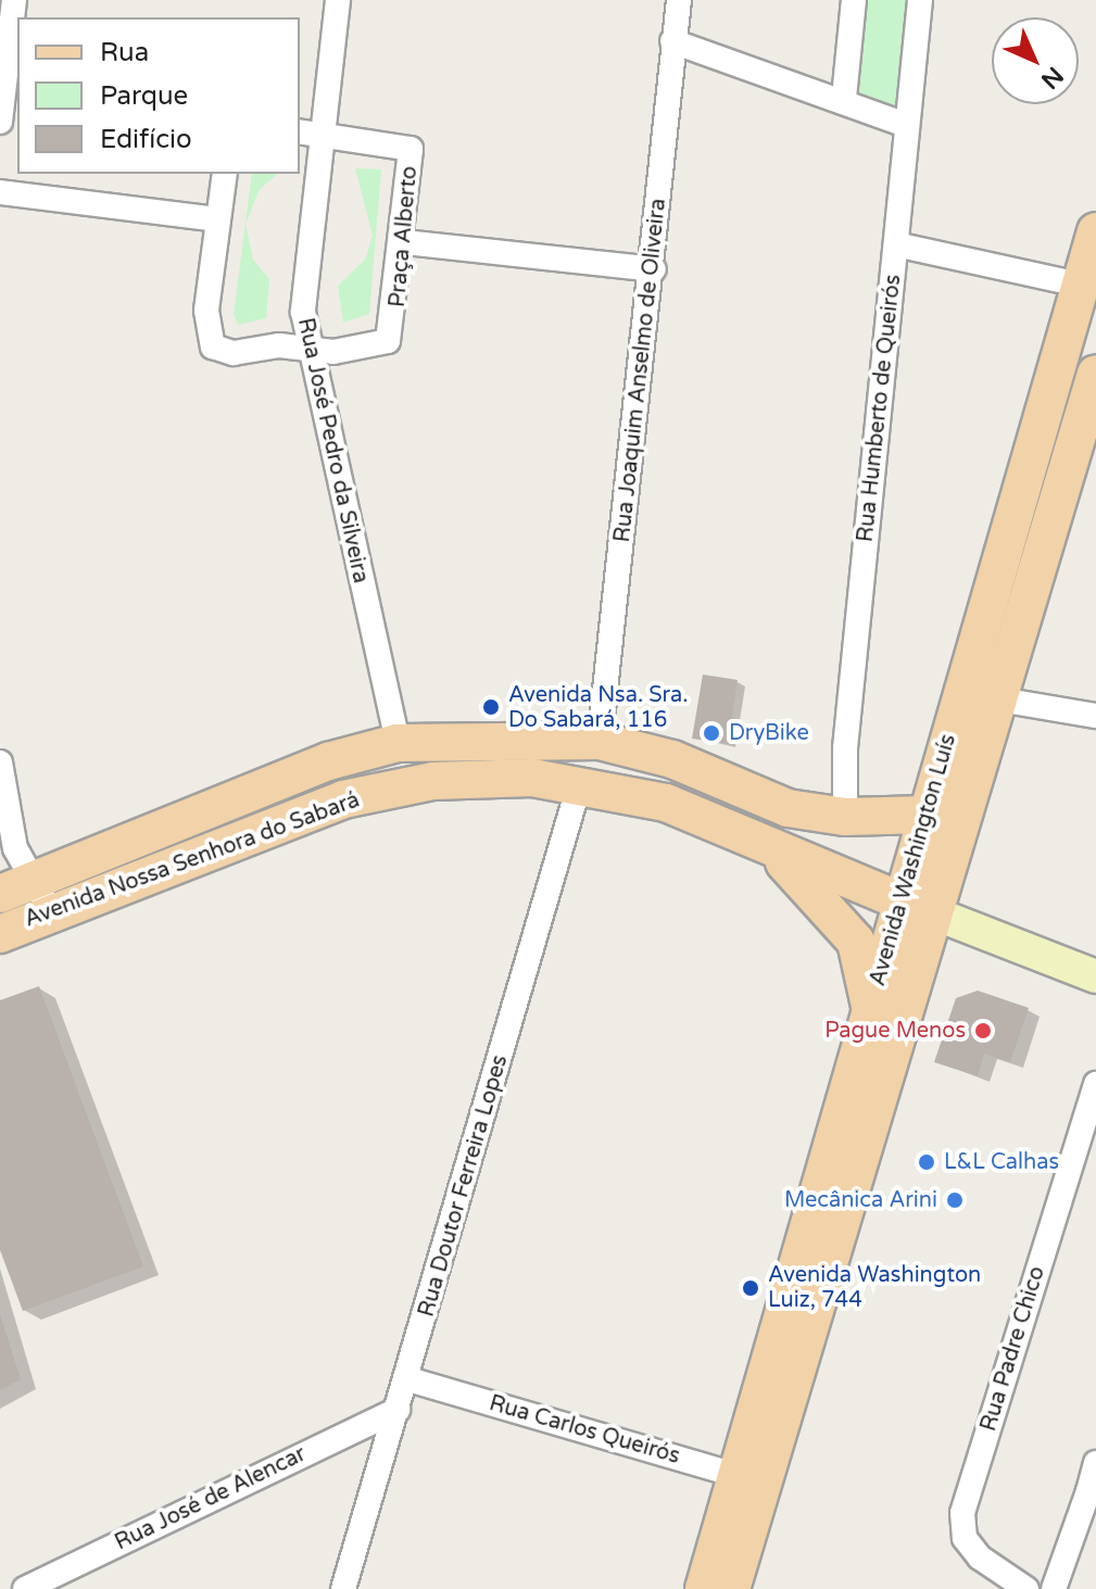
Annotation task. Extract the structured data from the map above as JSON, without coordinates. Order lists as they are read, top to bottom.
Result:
{
  "streets": {
    "main road": ["Avenida Nossa Senhora do Sabará", "Avenida Washington Luís"],
    "street": [
      "Praça Alberto",
      "Rua Joaquim Anselmo de Oliveira",
      "Rua Humberto de Queirós",
      "Rua José Pedro da Silveira",
      "Rua Doutor Ferreira Lopes",
      "Rua Padre Chico",
      "Rua Carlos Queirós",
      "Rua José de Alencar"
    ]
  },
  "crossings": [
    ["Praça Alberto", "Rua José Pedro da Silveira"],
    ["Rua Joaquim Anselmo de Oliveira", "Avenida Nossa Senhora do Sabará"],
    ["Rua Humberto de Queirós", "Avenida Nossa Senhora do Sabará"],
    ["Rua José Pedro da Silveira", "Avenida Nossa Senhora do Sabará"],
    ["Avenida Nossa Senhora do Sabará", "Avenida Washington Luís"],
    ["Avenida Nossa Senhora do Sabará", "Rua Doutor Ferreira Lopes"],
    ["Avenida Washington Luís", "Rua Carlos Queirós"],
    ["Rua Doutor Ferreira Lopes", "Rua Carlos Queirós"],
    ["Rua Doutor Ferreira Lopes", "Rua José de Alencar"]
  ],
  "places": [
    "Avenida Nsa. Sra. Do Sabará, 116",
    "DryBike",
    "Pague Menos",
    "L&L Calhas",
    "Mecânica Arini",
    "Avenida Washington Luiz, 744"
  ],
  "legend": ["Rua", "Parque", "Edifício"],
  "north": "bottom right"
}
